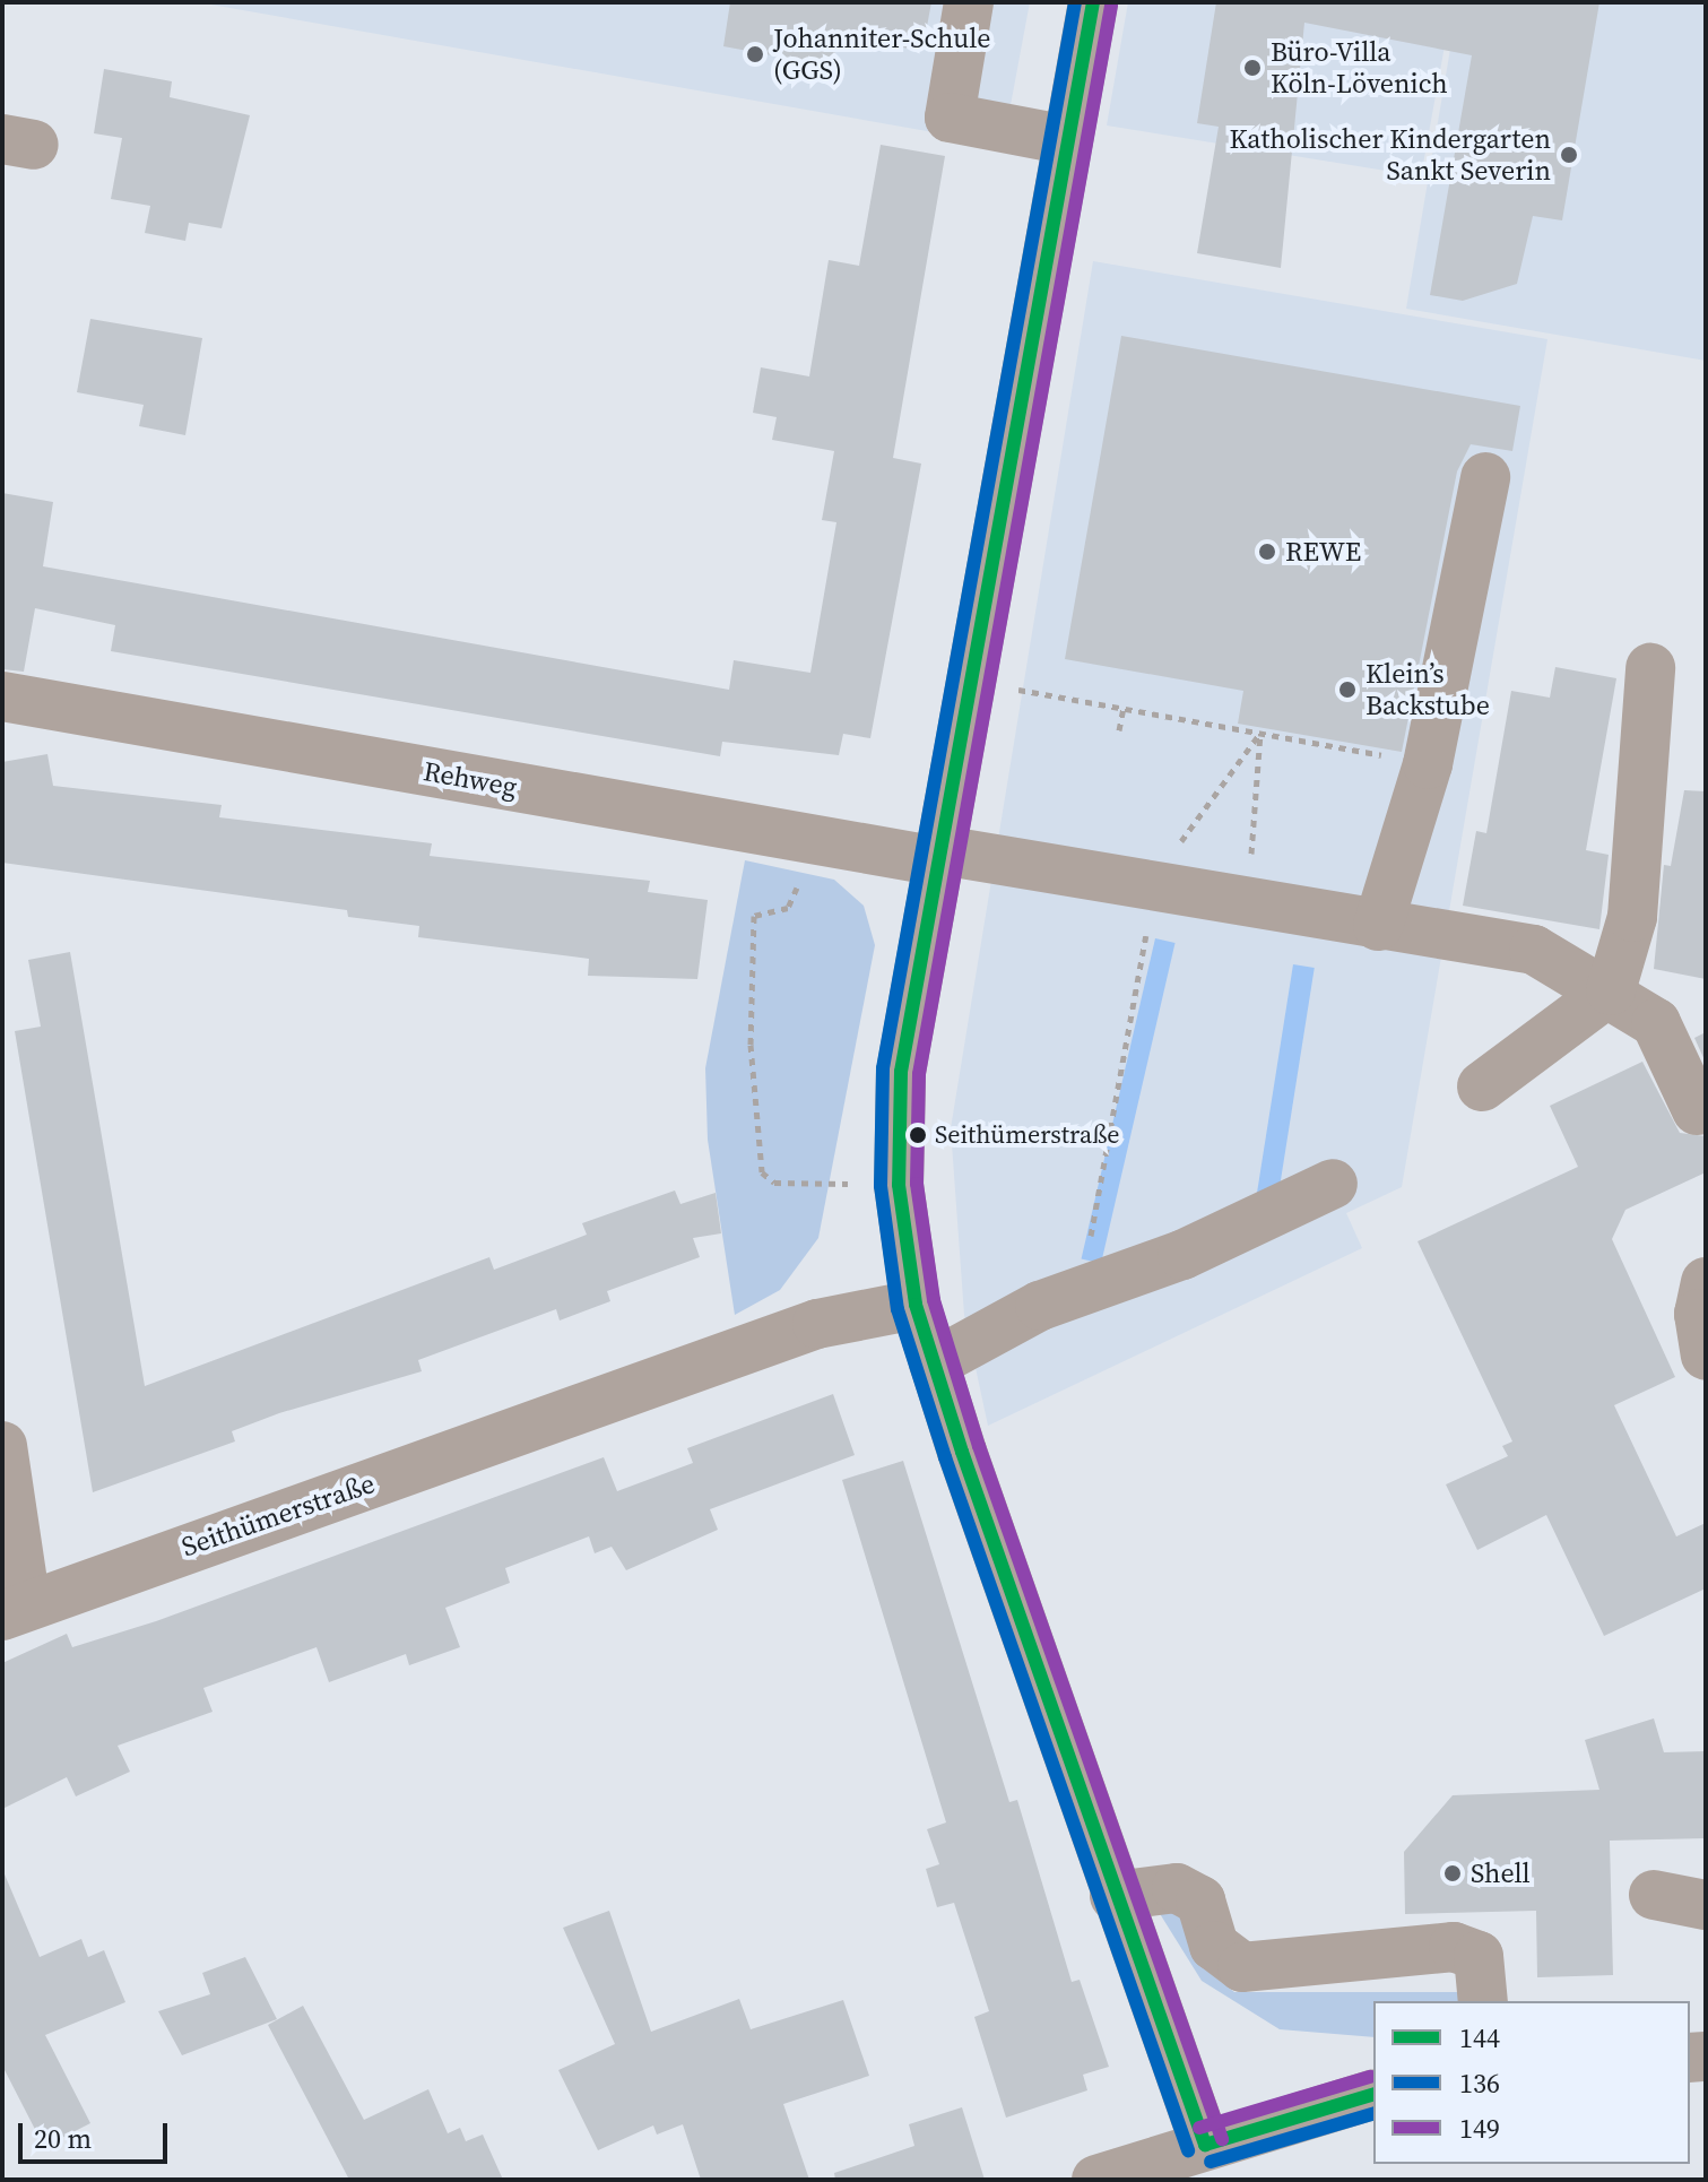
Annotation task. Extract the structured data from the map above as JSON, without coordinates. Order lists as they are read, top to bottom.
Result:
{
  "streets": {
    "street": ["Rehweg", "Seithümerstraße"]
  },
  "places": [
    "Johanniter-Schule (GGS)",
    "Büro-Villa Köln-Lövenich",
    "Katholischer Kindergarten Sankt Severin",
    "REWE",
    "Klein’s Backstube",
    "Seithümerstraße",
    "Shell"
  ],
  "lines": ["transit line 144", "transit line 136", "transit line 149"],
  "legend": ["144", "136", "149"],
  "scale_bar": "20 m"
}
